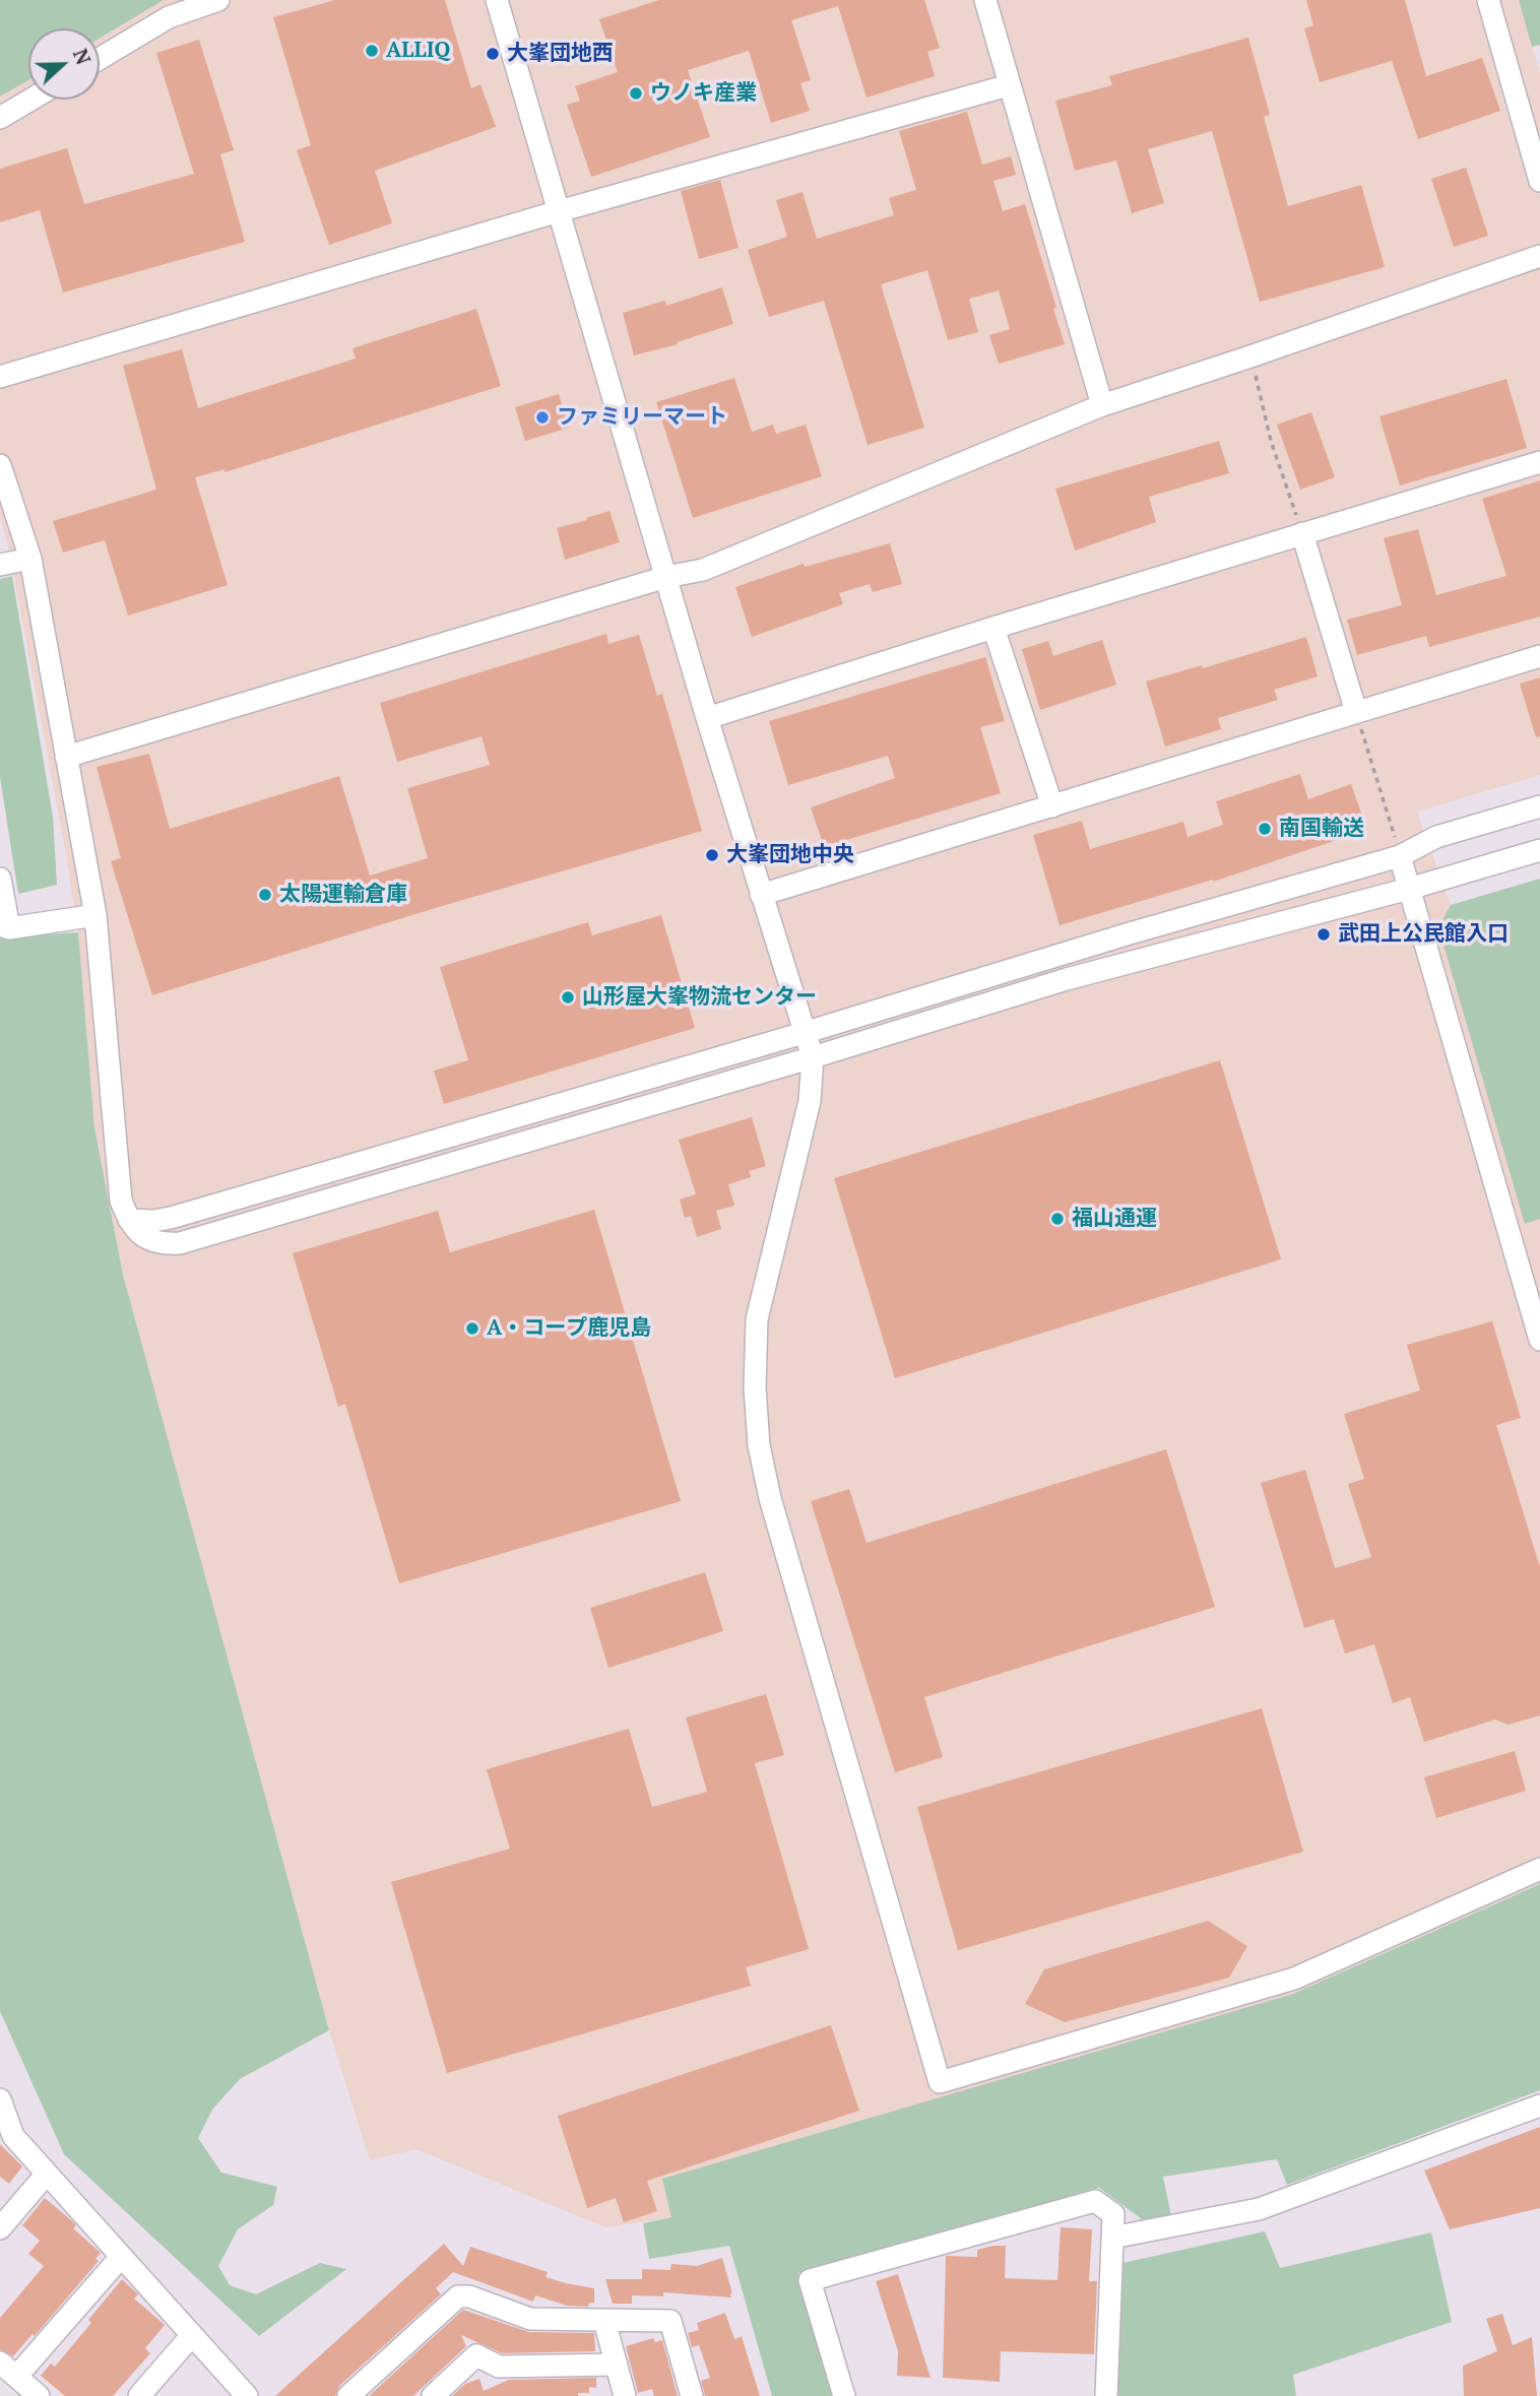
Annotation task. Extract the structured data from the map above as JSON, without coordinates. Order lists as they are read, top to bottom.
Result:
{
  "places": [
    "ALLIQ",
    "大峯団地西",
    "ウノキ産業",
    "ファミリーマート",
    "南国輸送",
    "大峯団地中央",
    "太陽運輸倉庫",
    "武田上公民館入口",
    "山形屋大峯物流センター",
    "福山通運",
    "A・コープ鹿児島"
  ],
  "north": "right"
}
